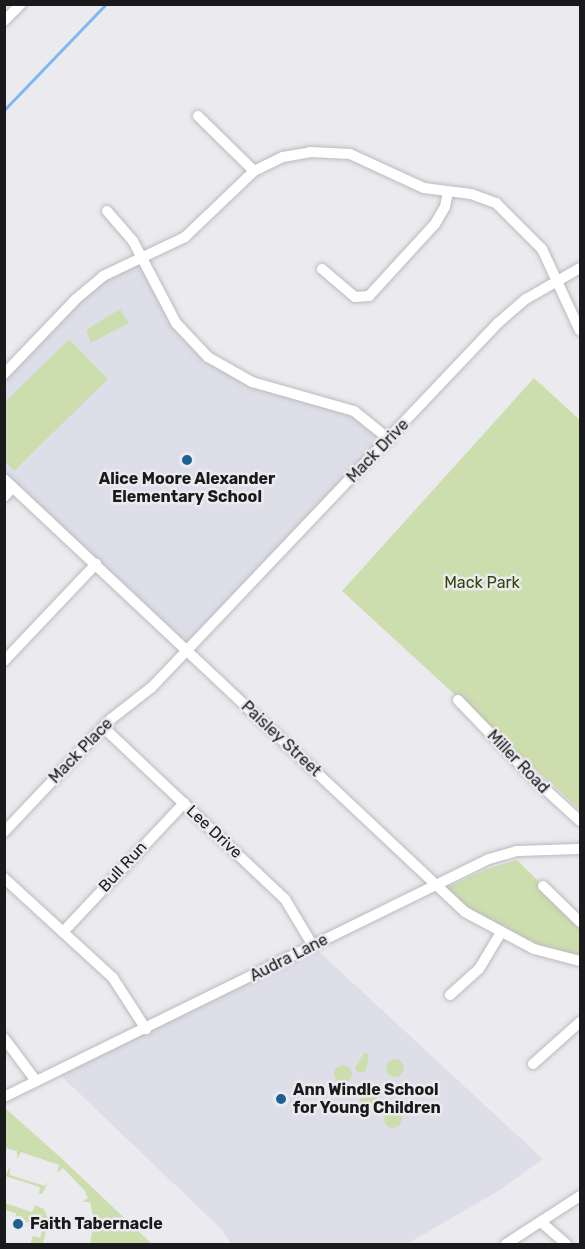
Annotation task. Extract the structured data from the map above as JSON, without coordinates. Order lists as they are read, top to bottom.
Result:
{
  "streets": {
    "street": [
      "Mack Drive",
      "Paisley Street",
      "Mack Place",
      "Miller Road",
      "Lee Drive",
      "Bull Run",
      "Audra Lane"
    ]
  },
  "crossings": [
    ["Mack Drive", "Paisley Street"],
    ["Mack Drive", "Mack Place"],
    ["Paisley Street", "Mack Place"],
    ["Paisley Street", "Audra Lane"],
    ["Mack Place", "Lee Drive"],
    ["Lee Drive", "Bull Run"],
    ["Lee Drive", "Audra Lane"]
  ],
  "parks": ["Mack Park"],
  "places": ["Alice Moore Alexander Elementary School", "Ann Windle School for Young Children", "Faith Tabernacle"]
}
